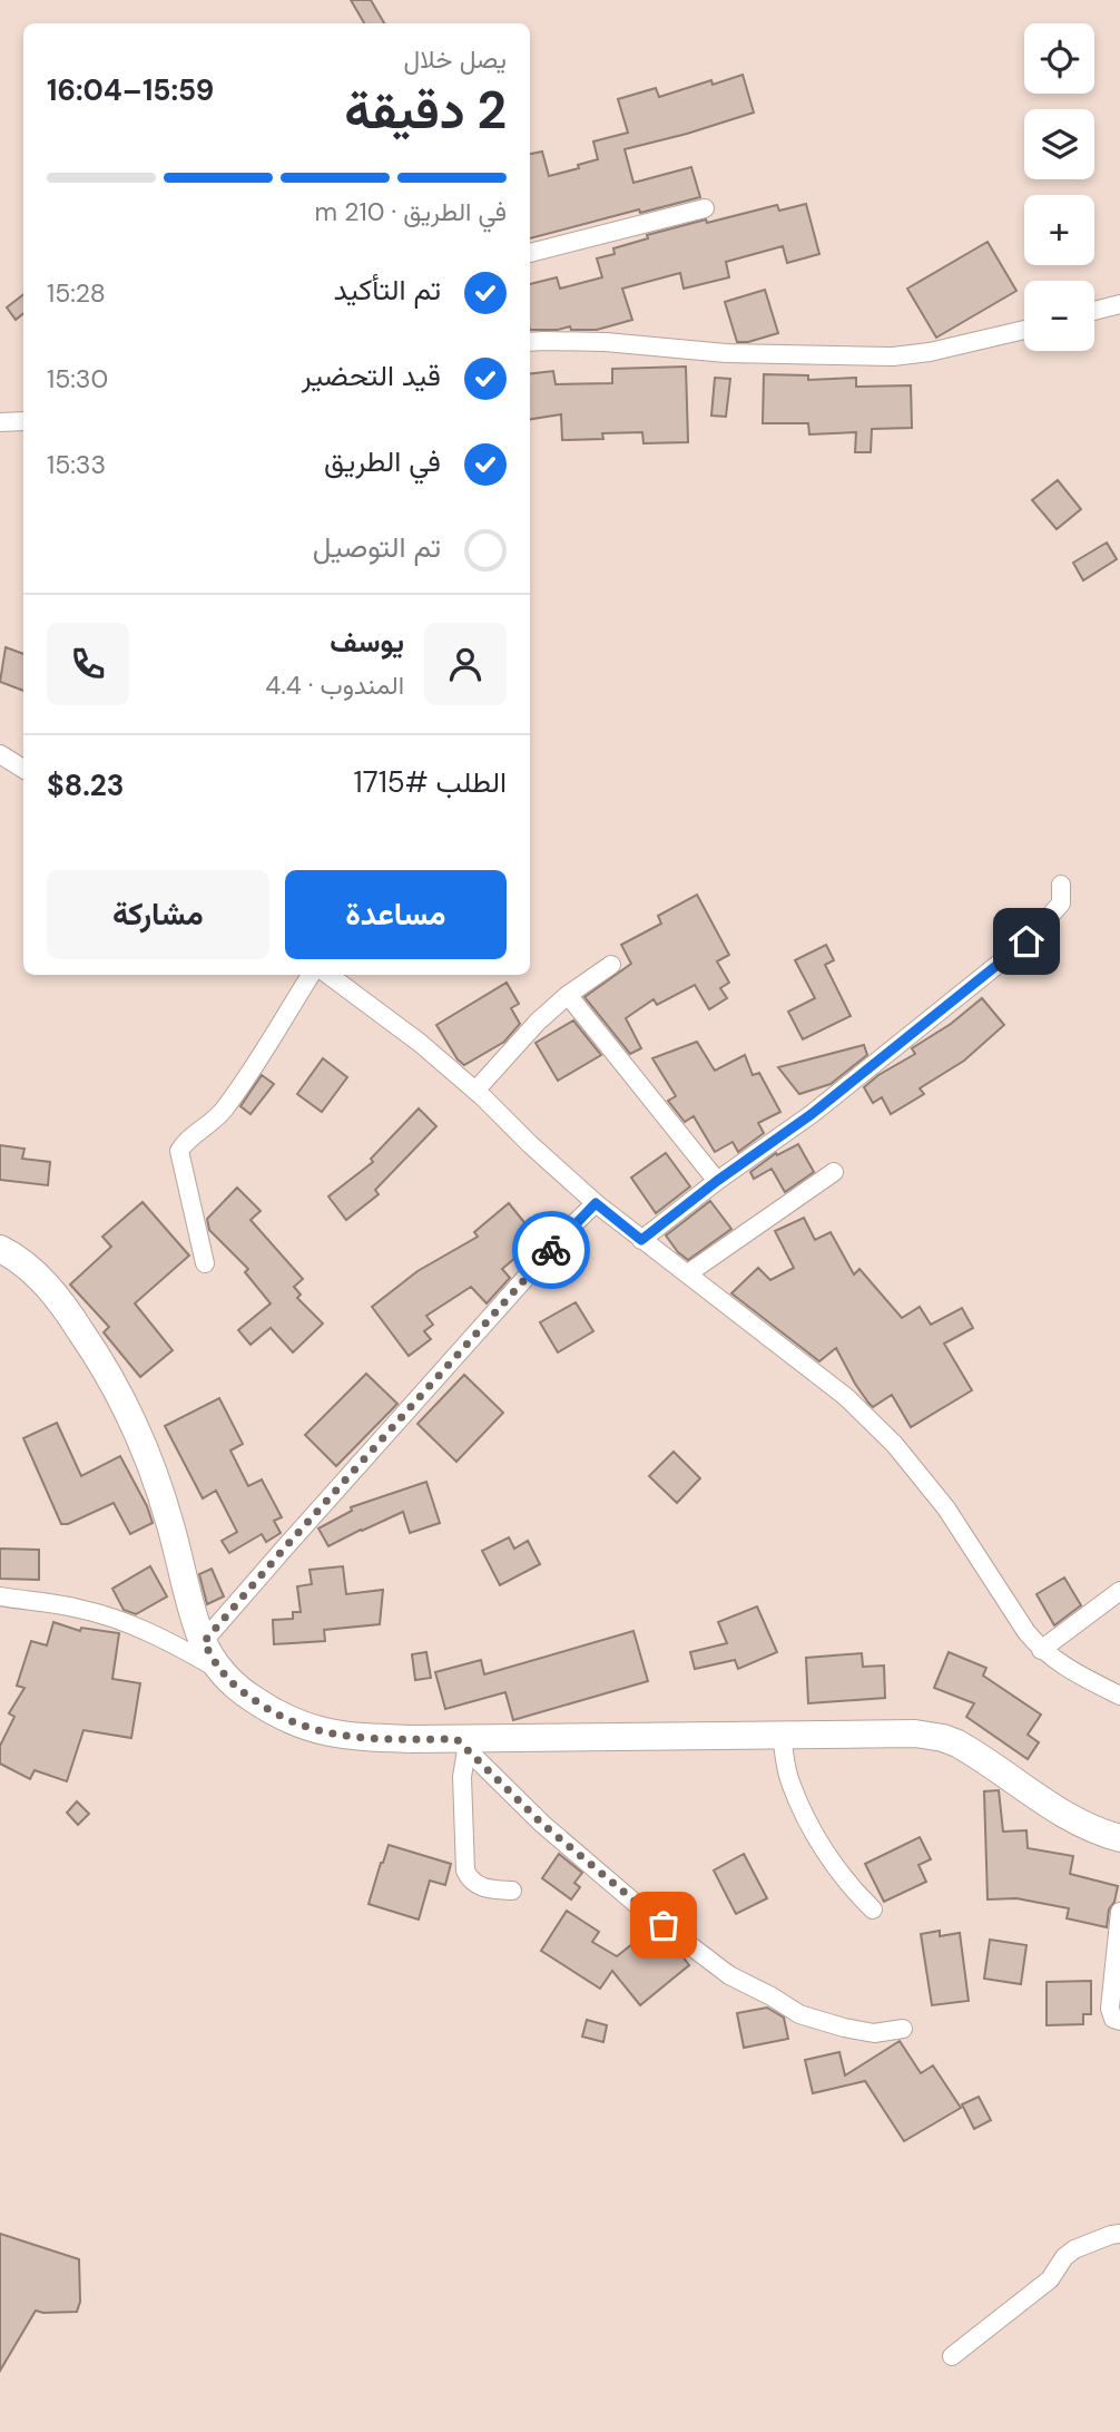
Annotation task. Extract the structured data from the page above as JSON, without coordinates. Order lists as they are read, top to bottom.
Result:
{
  "page": {
    "map_buttons": ["+", "−"],
    "heading": ["2 دقيقة", "يصل خلال", "15:59–16:04"],
    "panel": [
      "يوسف",
      "المندوب · 4.4",
      "الطلب #1715",
      "$8.23"
    ],
    "bar": "في الطريق · 210 m",
    "list": [
      ["تم التأكيد", "15:28"],
      ["قيد التحضير", "15:30"],
      ["في الطريق", "15:33"],
      "تم التوصيل"
    ],
    "buttons": ["مساعدة", "مشاركة"]
  }
}
